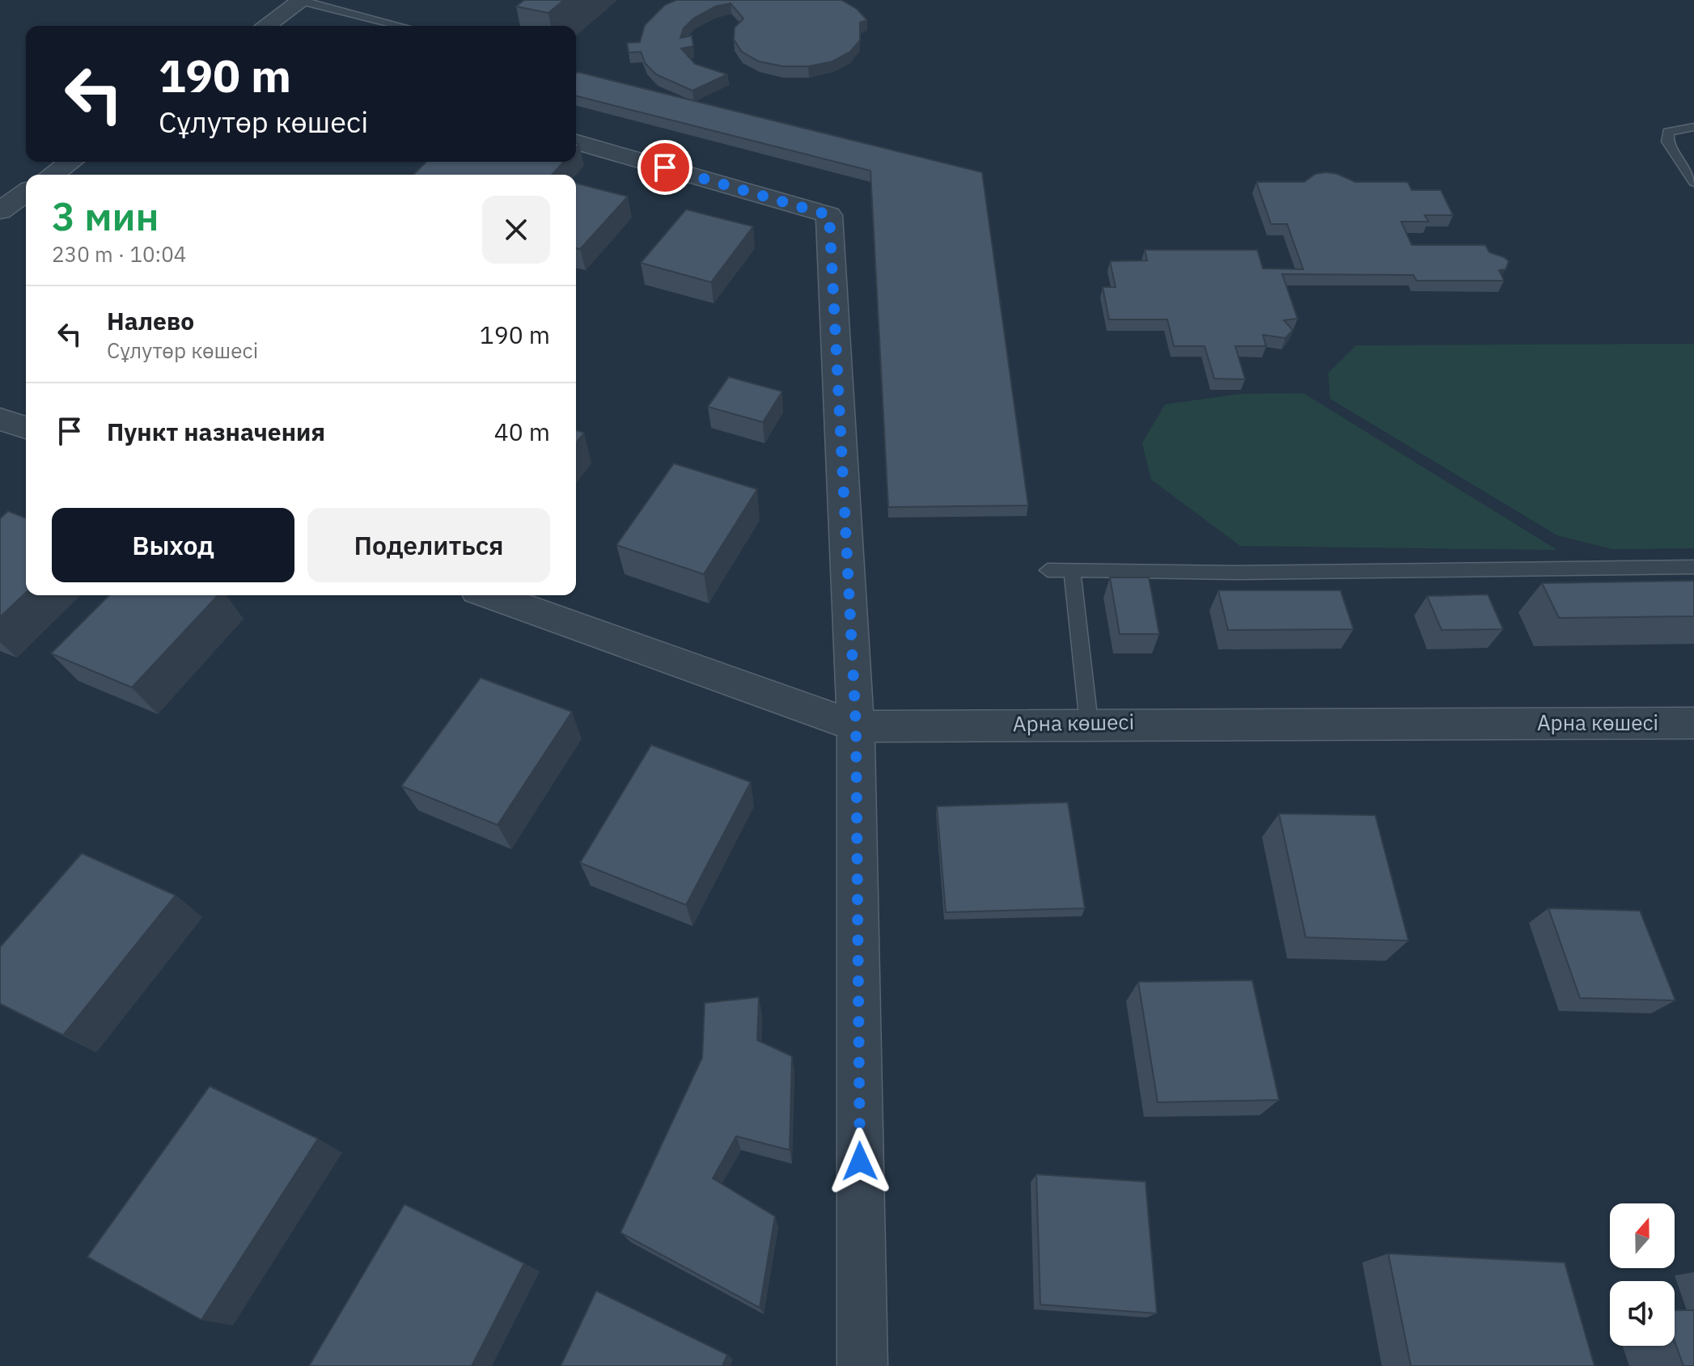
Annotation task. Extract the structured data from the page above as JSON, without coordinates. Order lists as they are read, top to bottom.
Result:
{
  "streets": {
    "street": ["Арна көшесі"]
  },
  "north": "top",
  "page": {
    "turn": ["190 m", "Сұлутөр көшесі"],
    "heading": ["3 мин", "230 m · 10:04"],
    "list": [
      {
        "name": "Налево",
        "note": "Сұлутөр көшесі",
        "value": "190 m"
      },
      {
        "name": "Пункт назначения",
        "value": "40 m"
      }
    ],
    "buttons": ["Выход", "Поделиться"]
  }
}
